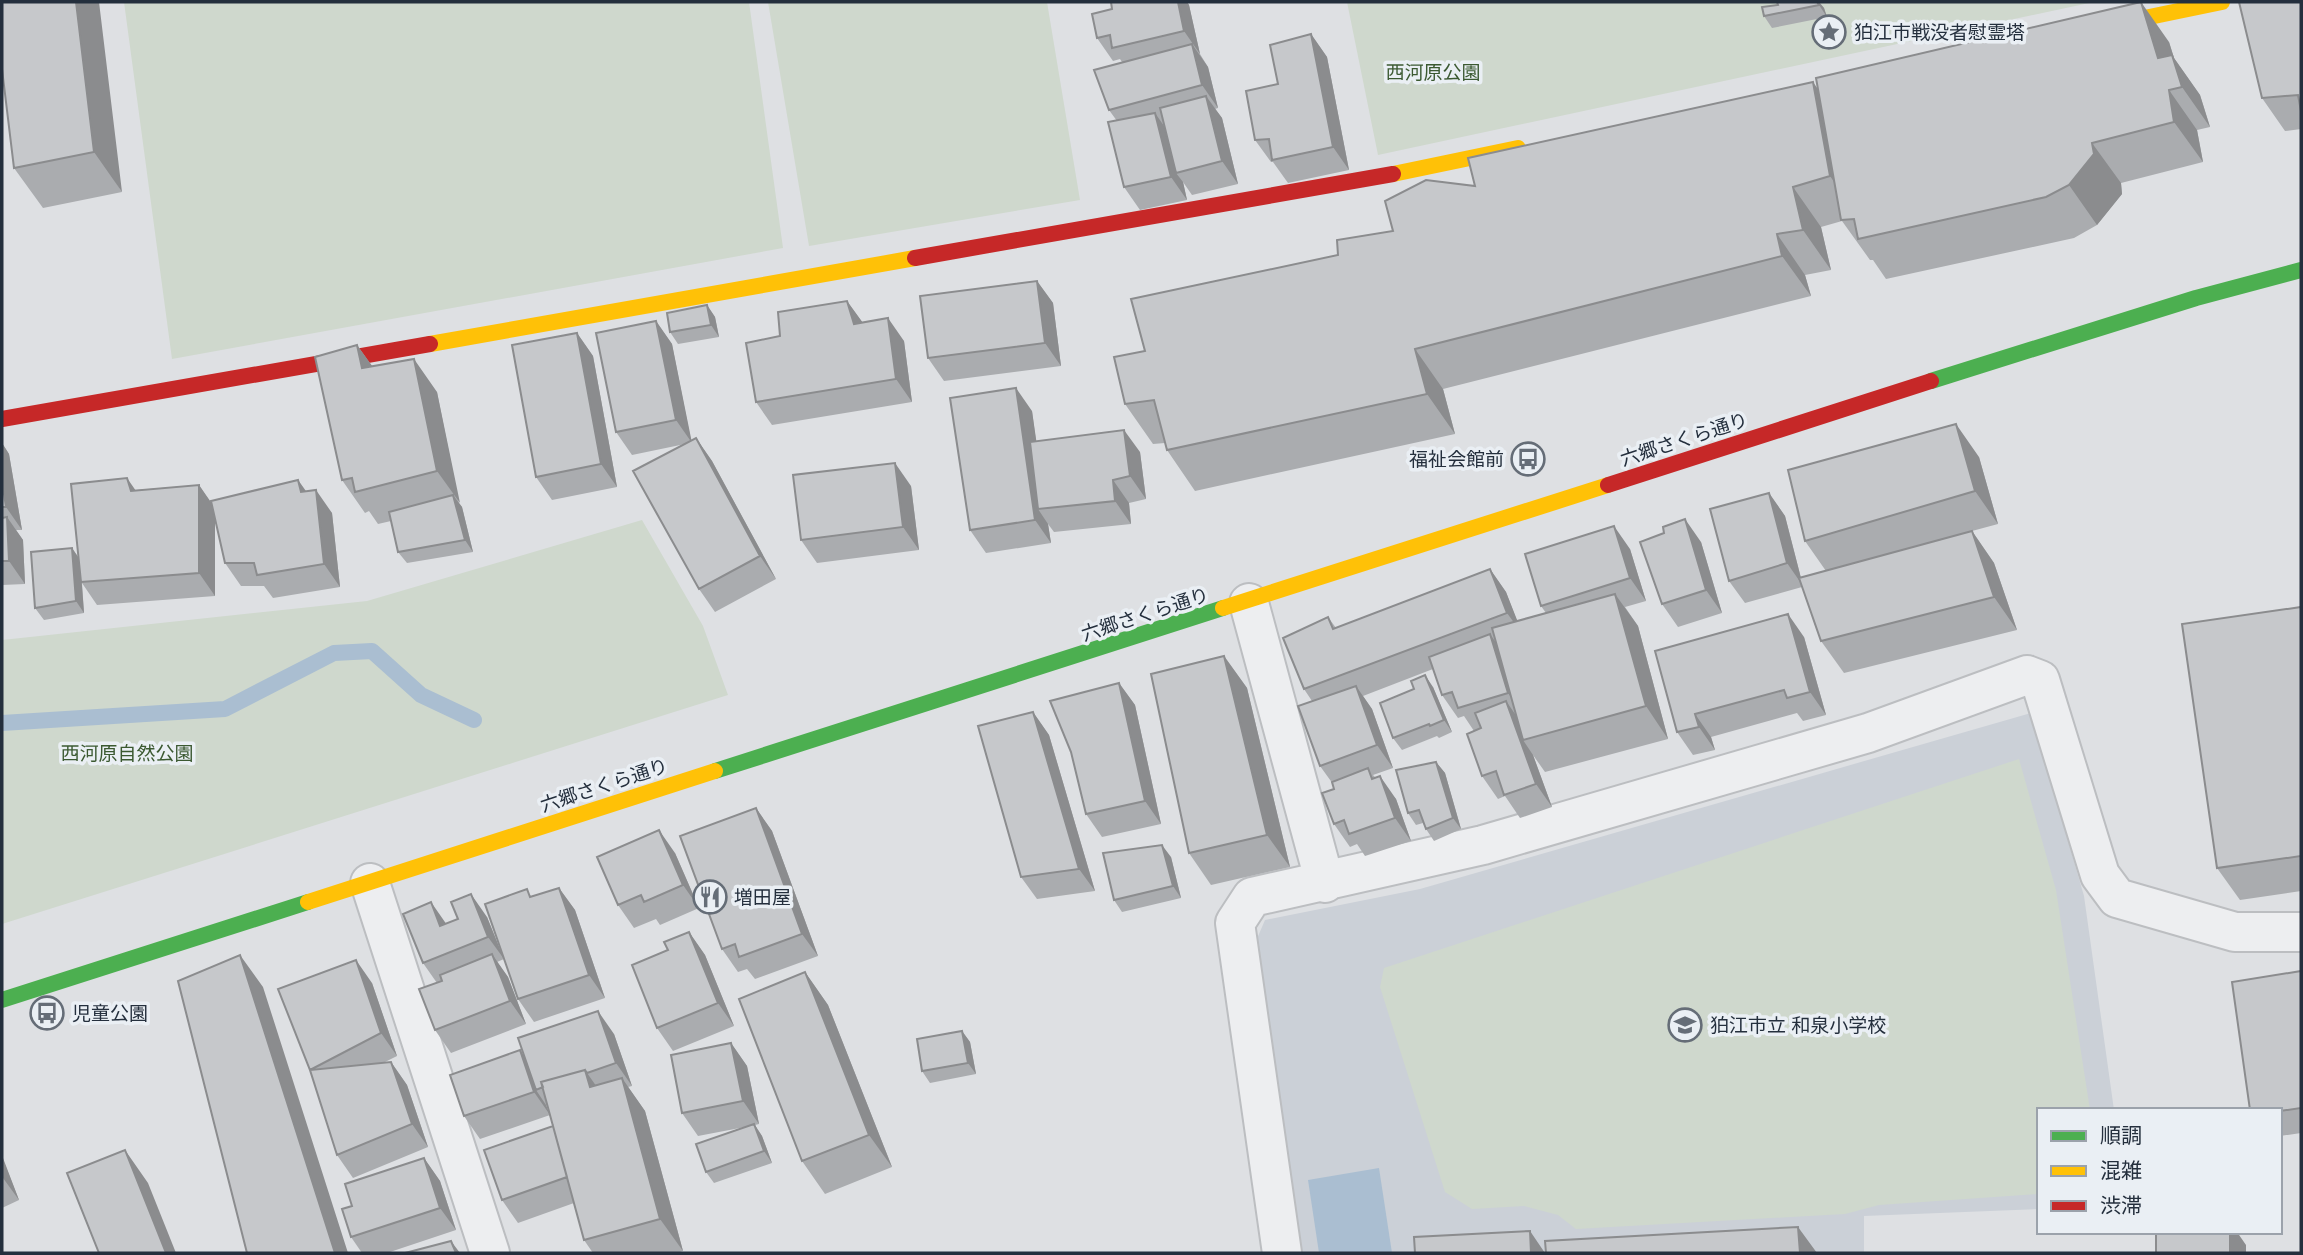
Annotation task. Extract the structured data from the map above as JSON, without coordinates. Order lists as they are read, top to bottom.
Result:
{
  "streets": {
    "main road": ["六郷さくら通り"]
  },
  "parks": ["西河原公園", "西河原自然公園"],
  "places": {
    "place": ["狛江市戦没者慰霊塔"],
    "bus stop": ["福祉会館前", "児童公園"],
    "restaurant": ["増田屋"],
    "school or university": ["狛江市立 和泉小学校"]
  },
  "legend": ["順調", "混雑", "渋滞"]
}
